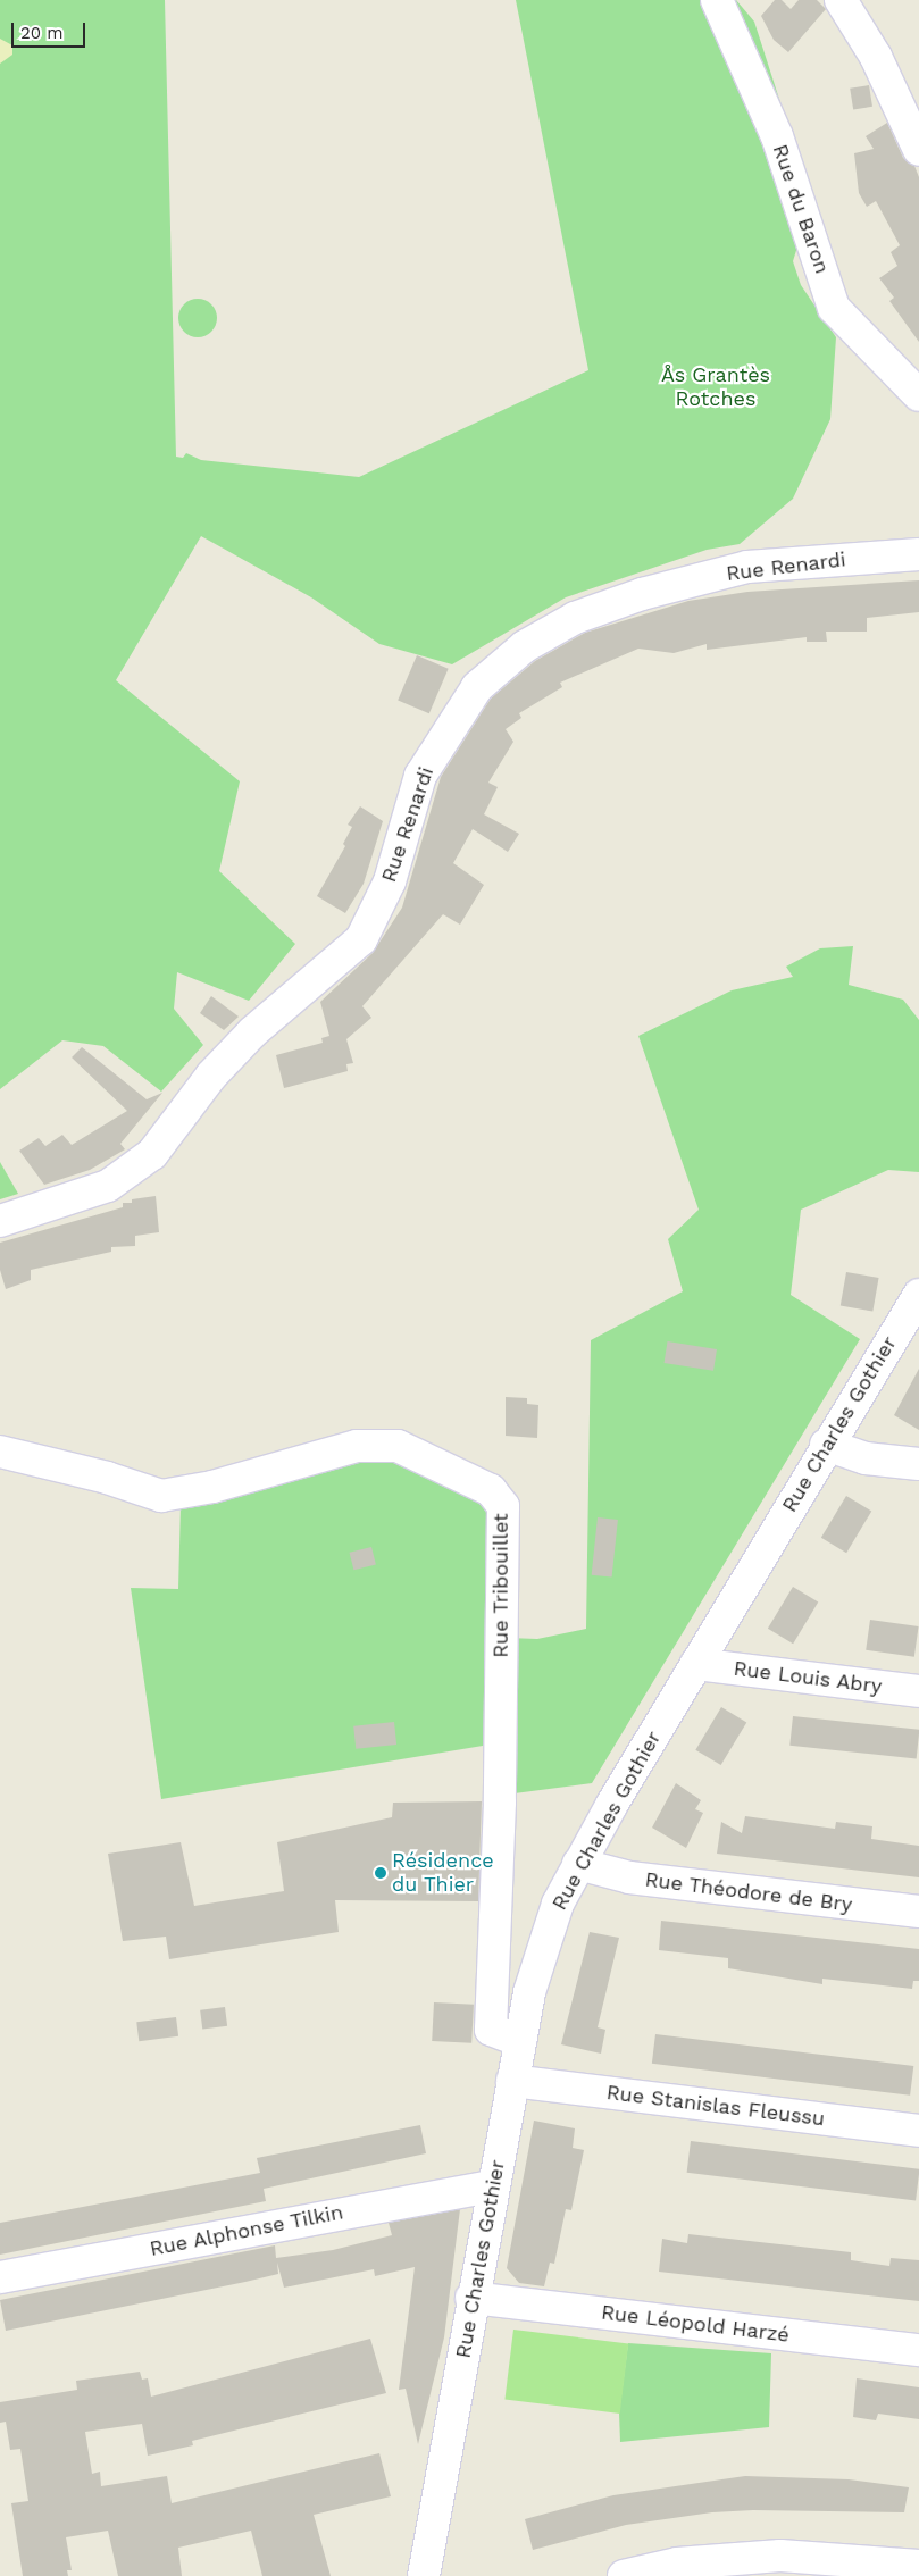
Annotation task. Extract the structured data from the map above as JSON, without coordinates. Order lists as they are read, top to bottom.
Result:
{
  "streets": {
    "street": [
      "Rue du Baron",
      "Rue Renardi",
      "Rue Charles Gothier",
      "Rue Tribouillet",
      "Rue Louis Abry",
      "Rue Théodore de Bry",
      "Rue Stanislas Fleussu",
      "Rue Alphonse Tilkin",
      "Rue Léopold Harzé"
    ]
  },
  "crossings": [
    ["Rue Charles Gothier", "Rue Tribouillet"],
    ["Rue Charles Gothier", "Rue Louis Abry"],
    ["Rue Charles Gothier", "Rue Théodore de Bry"],
    ["Rue Charles Gothier", "Rue Stanislas Fleussu"],
    ["Rue Charles Gothier", "Rue Alphonse Tilkin"],
    ["Rue Charles Gothier", "Rue Léopold Harzé"]
  ],
  "parks": ["Ås Grantès Rotches"],
  "places": ["Résidence du Thier"],
  "scale_bar": "20 m"
}
